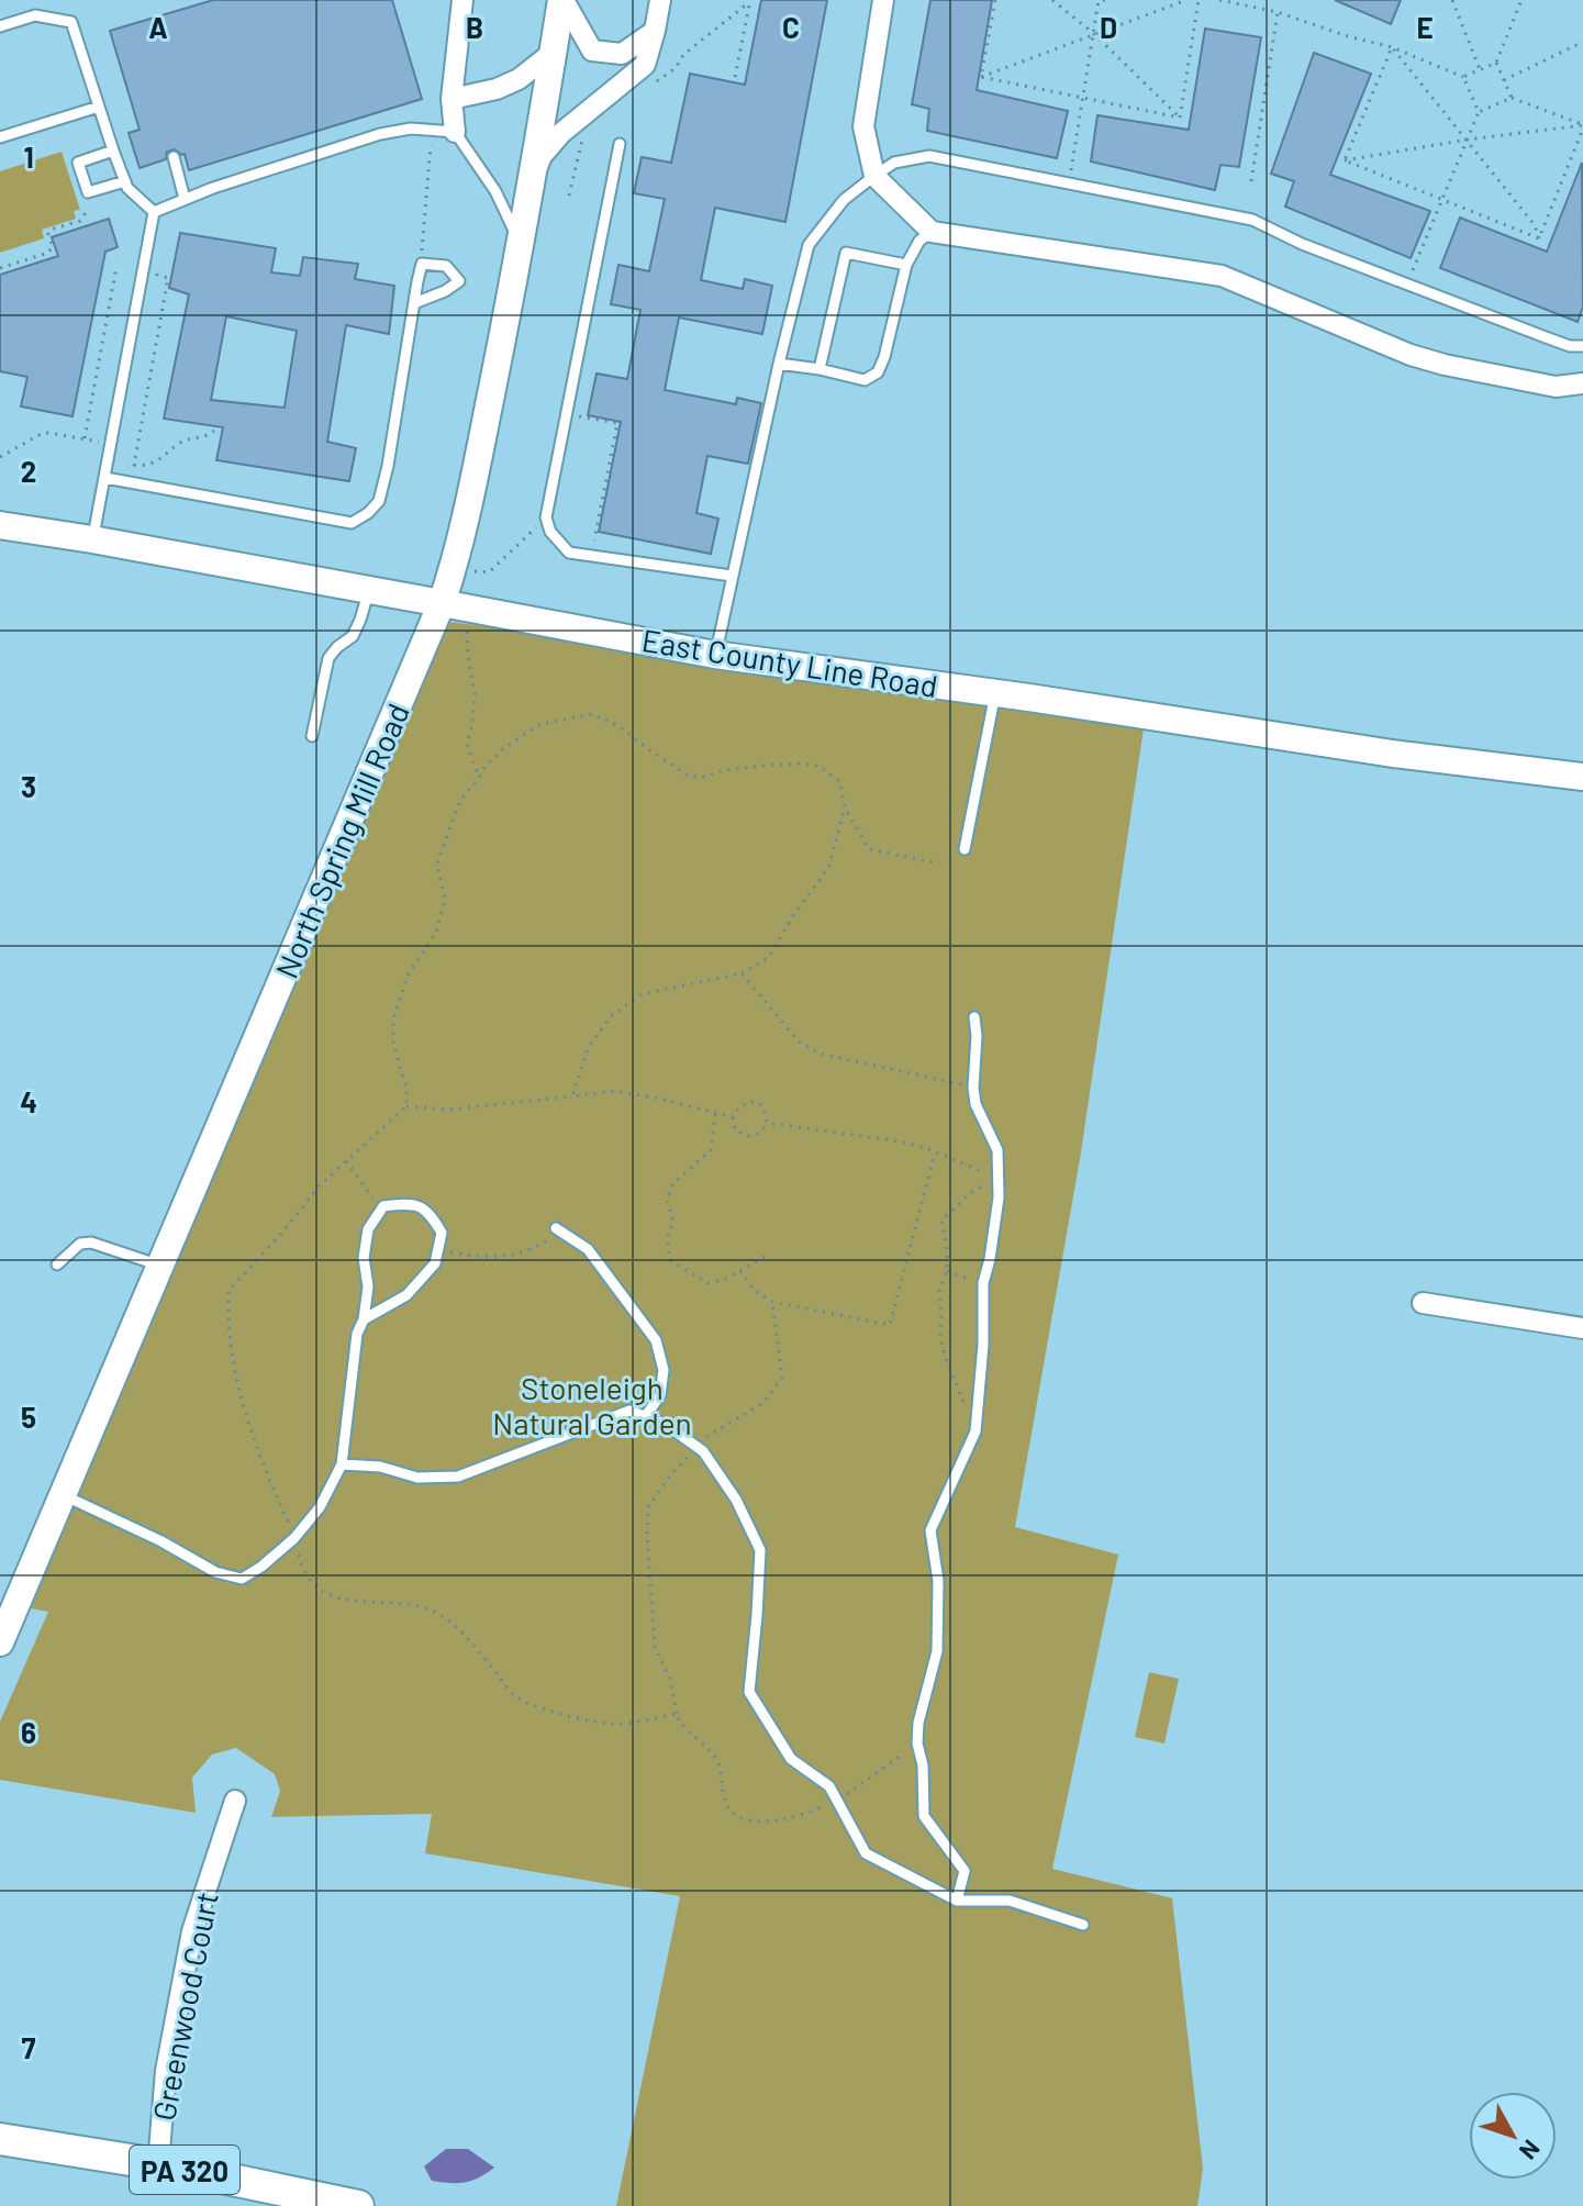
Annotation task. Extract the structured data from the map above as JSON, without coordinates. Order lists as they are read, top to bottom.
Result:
{
  "streets": {
    "main road": ["East County Line Road", "North Spring Mill Road", "PA 320"],
    "street": ["Greenwood Court"]
  },
  "crossings": [
    ["East County Line Road", "North Spring Mill Road"],
    ["Greenwood Court", "PA 320"]
  ],
  "parks": ["Stoneleigh Natural Garden"],
  "north": "bottom right",
  "grid": {
    "columns": [
      "A",
      "B",
      "C",
      "D",
      "E"
    ],
    "rows": [
      "1",
      "2",
      "3",
      "4",
      "5",
      "6",
      "7"
    ]
  }
}
